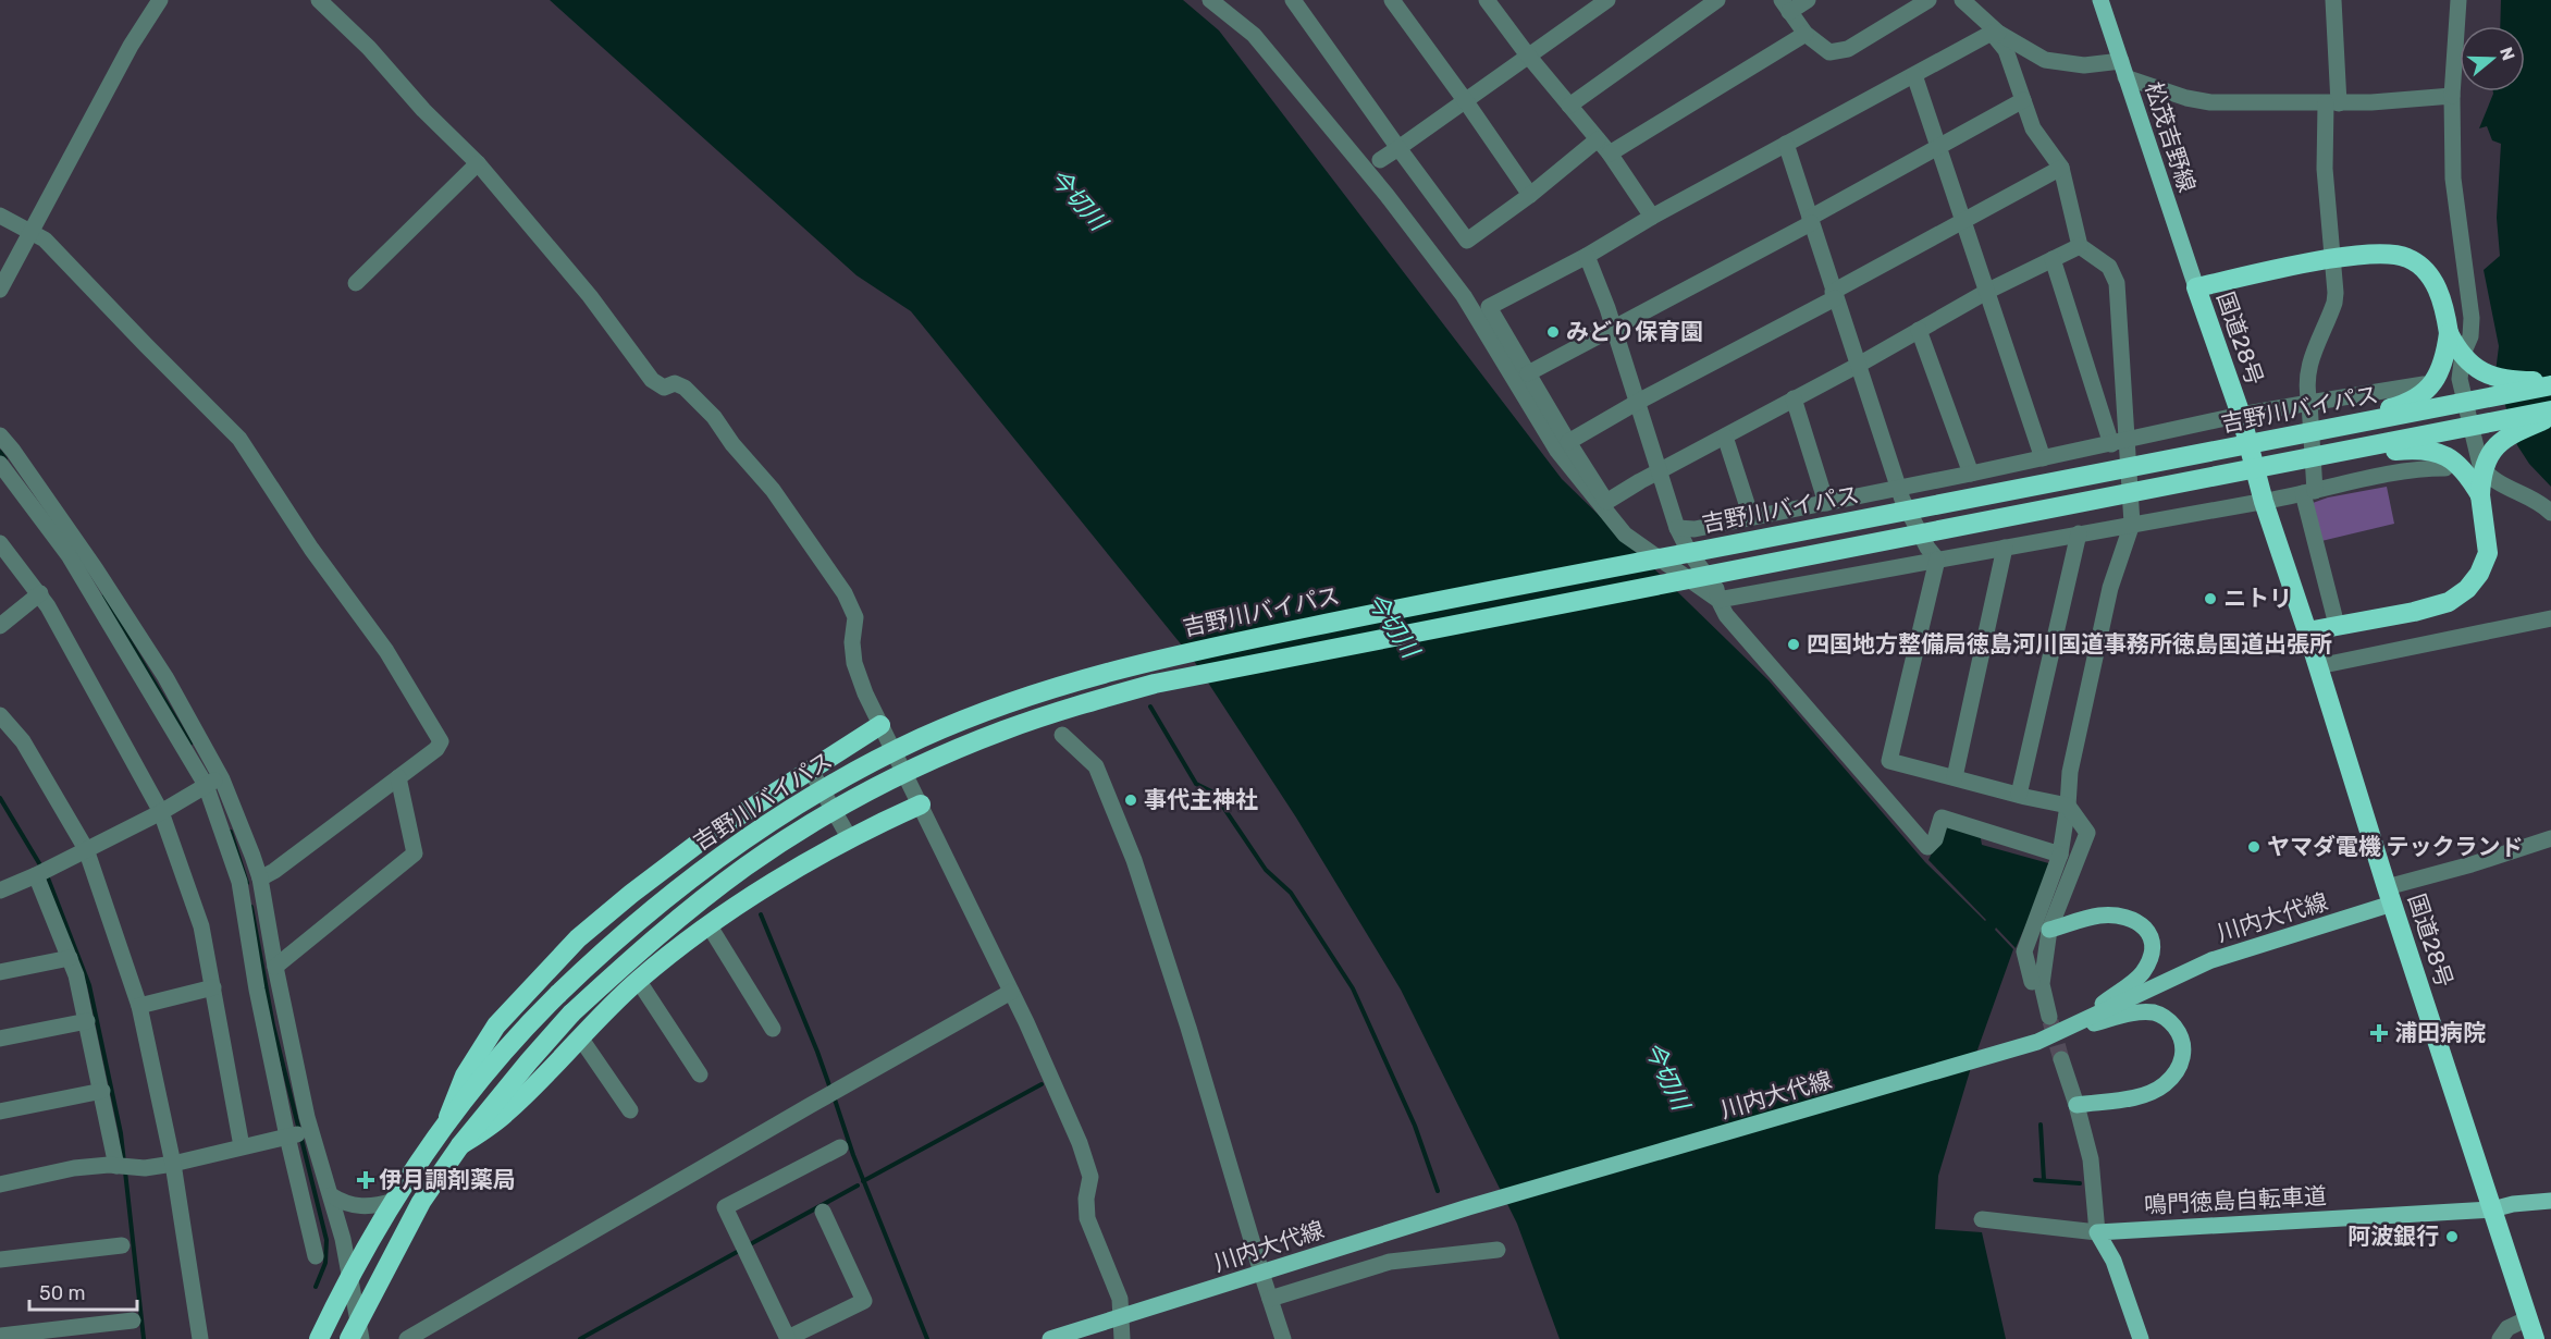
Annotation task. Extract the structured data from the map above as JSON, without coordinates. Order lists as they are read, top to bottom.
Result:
{
  "streets": {
    "highway": ["国道28号", "吉野川バイパス"],
    "main road": ["松茂吉野線", "川内大代線", "鳴門徳島自転車道"]
  },
  "crossings": [
    ["松茂吉野線", "国道28号"],
    ["国道28号", "川内大代線"],
    ["国道28号", "鳴門徳島自転車道"]
  ],
  "water": ["今切川"],
  "places": {
    "other": [
      "みどり保育園",
      "ニトリ",
      "四国地方整備局徳島河川国道事務所徳島国道出張所",
      "事代主神社",
      "ヤマダ電機 テックランド",
      "阿波銀行"
    ],
    "health": ["浦田病院", "伊月調剤薬局"]
  },
  "scale_bar": "50 m",
  "north": "right"
}
